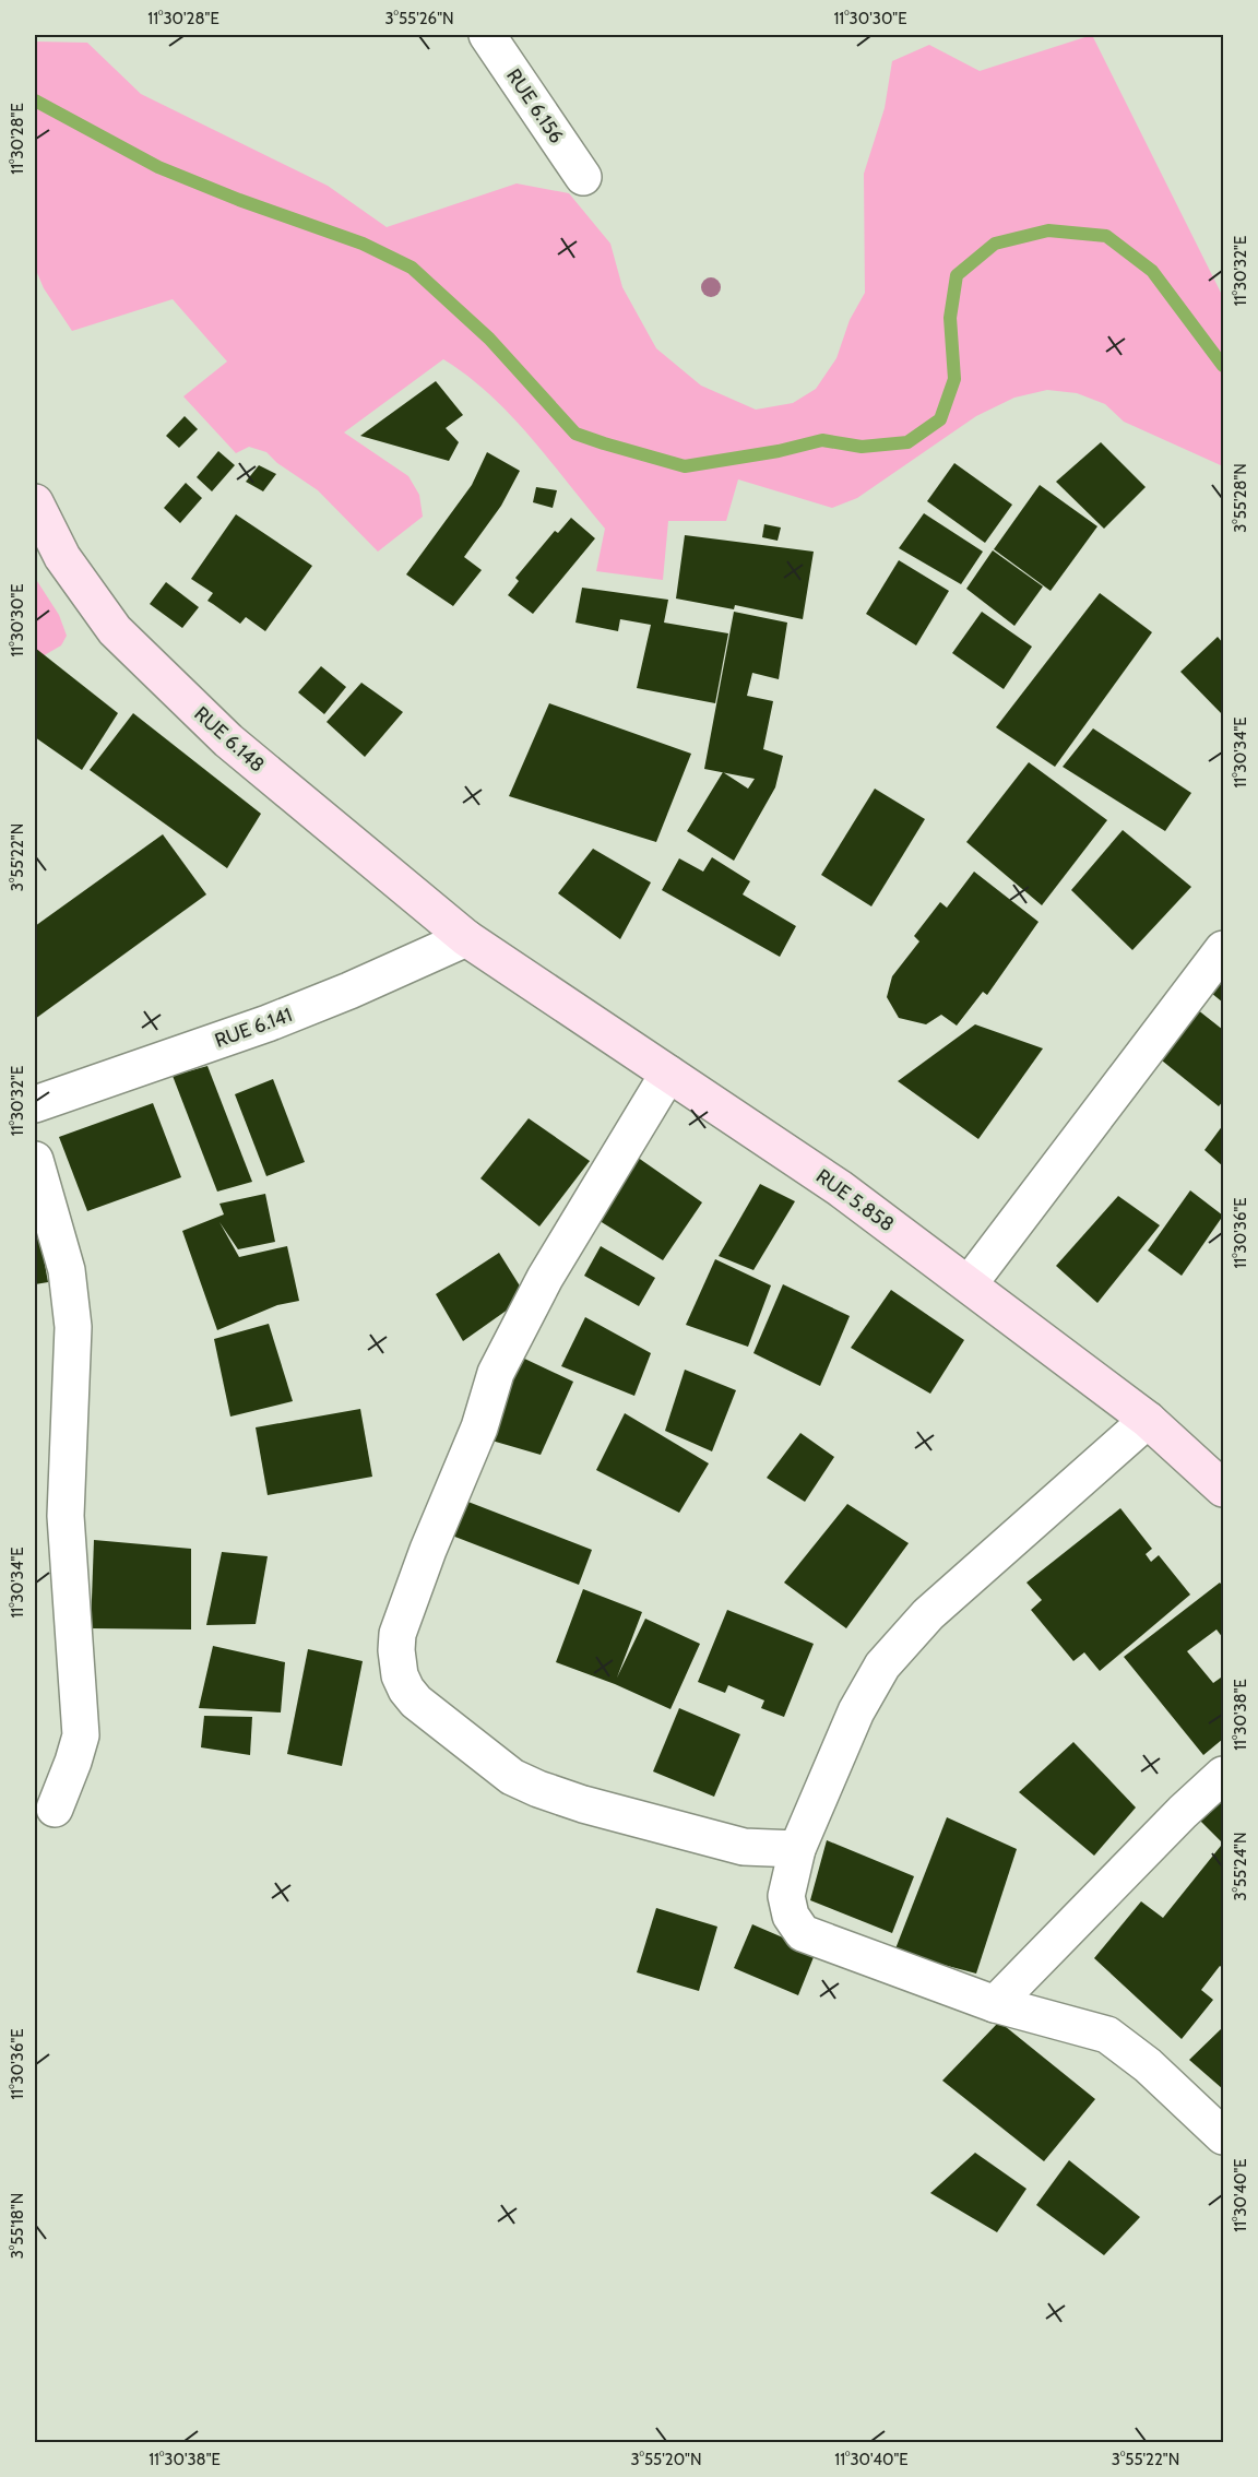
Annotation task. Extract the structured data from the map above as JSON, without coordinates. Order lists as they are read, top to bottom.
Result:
{
  "streets": {
    "street": [
      "RUE 6.156",
      "RUE 6.148",
      "RUE 6.141",
      "RUE 5.858"
    ]
  },
  "crossings": [
    ["RUE 6.148", "RUE 6.141"],
    ["RUE 6.148", "RUE 5.858"],
    ["RUE 6.141", "RUE 5.858"]
  ],
  "coordinates": [
    "11°30'28\"E",
    "3°55'26\"N",
    "11°30'30\"E",
    "11°30'32\"E",
    "3°55'28\"N",
    "11°30'34\"E",
    "3°55'22\"N",
    "11°30'36\"E",
    "11°30'38\"E",
    "3°55'24\"N",
    "11°30'40\"E",
    "3°55'18\"N",
    "3°55'20\"N"
  ]
}
